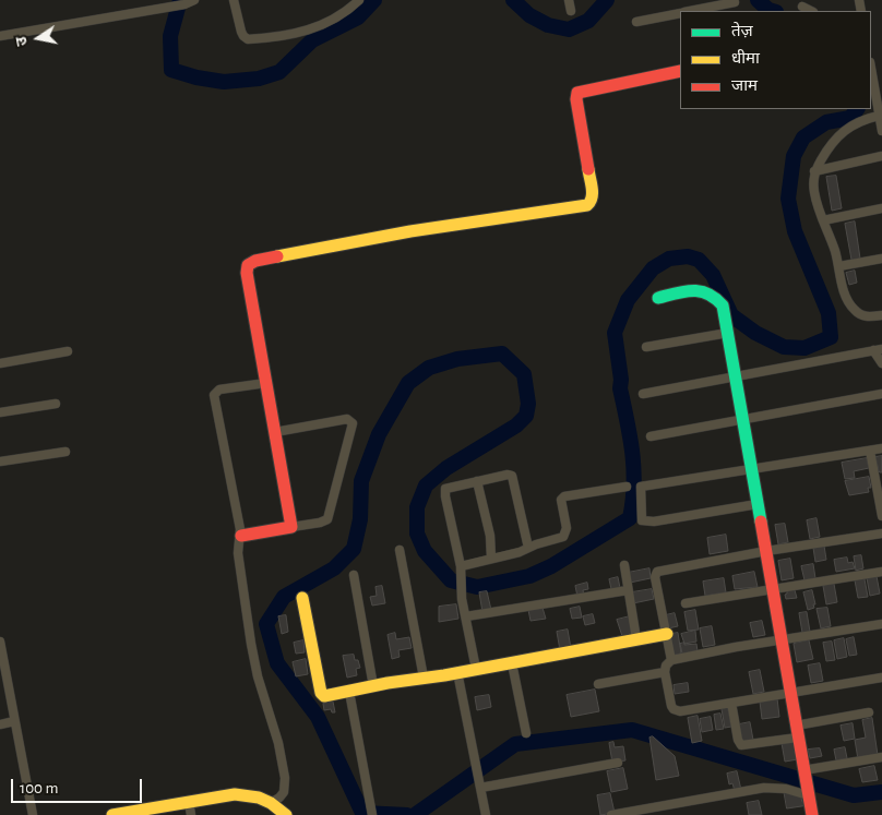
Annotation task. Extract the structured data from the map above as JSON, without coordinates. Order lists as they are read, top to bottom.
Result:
{
  "legend": ["तेज़", "धीमा", "जाम"],
  "scale_bar": "100 m",
  "north": "left"
}
